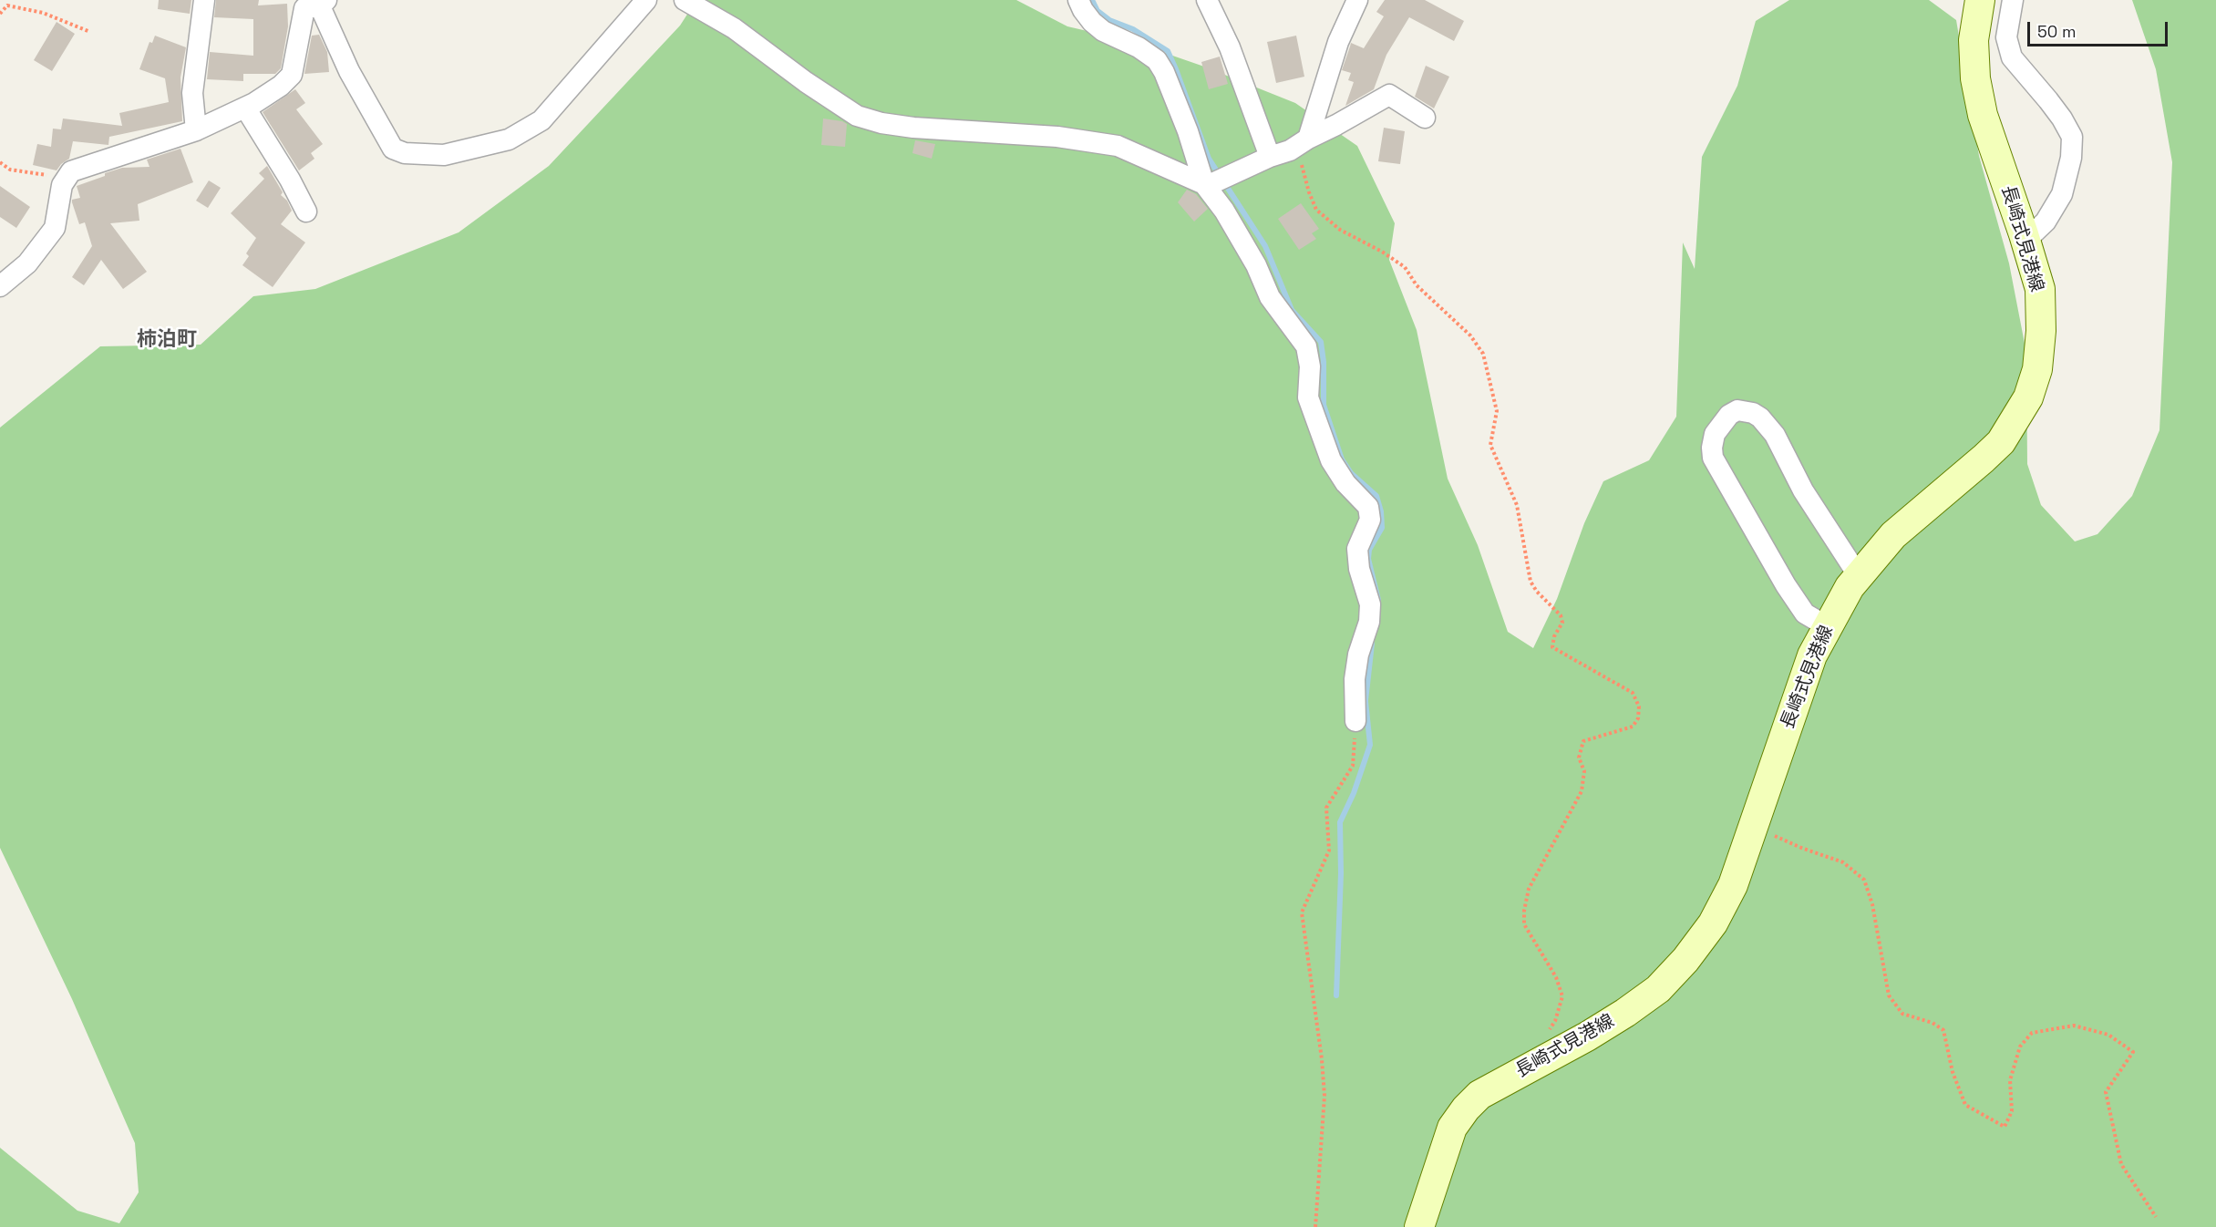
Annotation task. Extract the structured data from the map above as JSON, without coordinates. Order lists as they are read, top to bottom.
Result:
{
  "streets": {
    "main road": ["長崎式見港線"]
  },
  "districts": ["柿泊町"],
  "scale_bar": "50 m"
}
